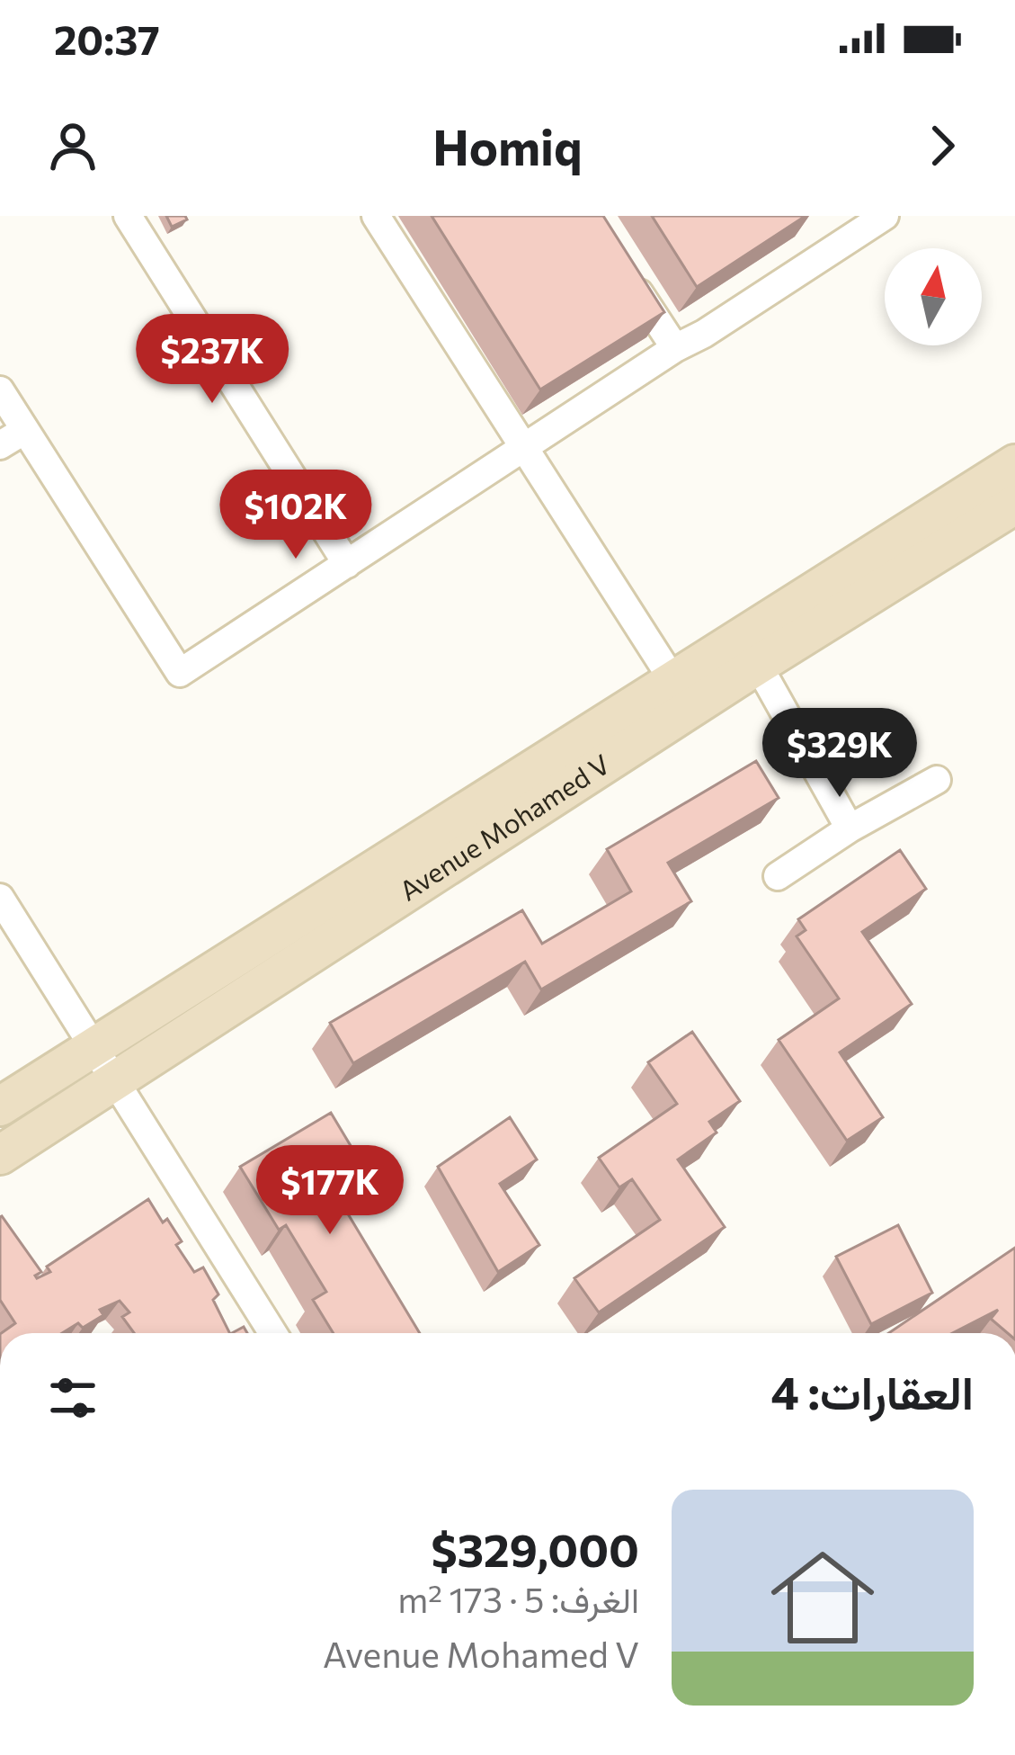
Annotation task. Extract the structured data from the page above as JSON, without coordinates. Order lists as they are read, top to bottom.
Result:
{
  "streets": {
    "street": ["Avenue Mohamed V"]
  },
  "north": "top",
  "page": {
    "status": "20:37",
    "header": "Homiq",
    "price": [
      "$237K",
      "$102K",
      "$329K",
      "$177K"
    ],
    "heading": "العقارات: 4",
    "list": [
      {
        "name": "$329,000",
        "note": "الغرف: 5 · 173 m² · Avenue Mohamed V"
      }
    ]
  }
}
